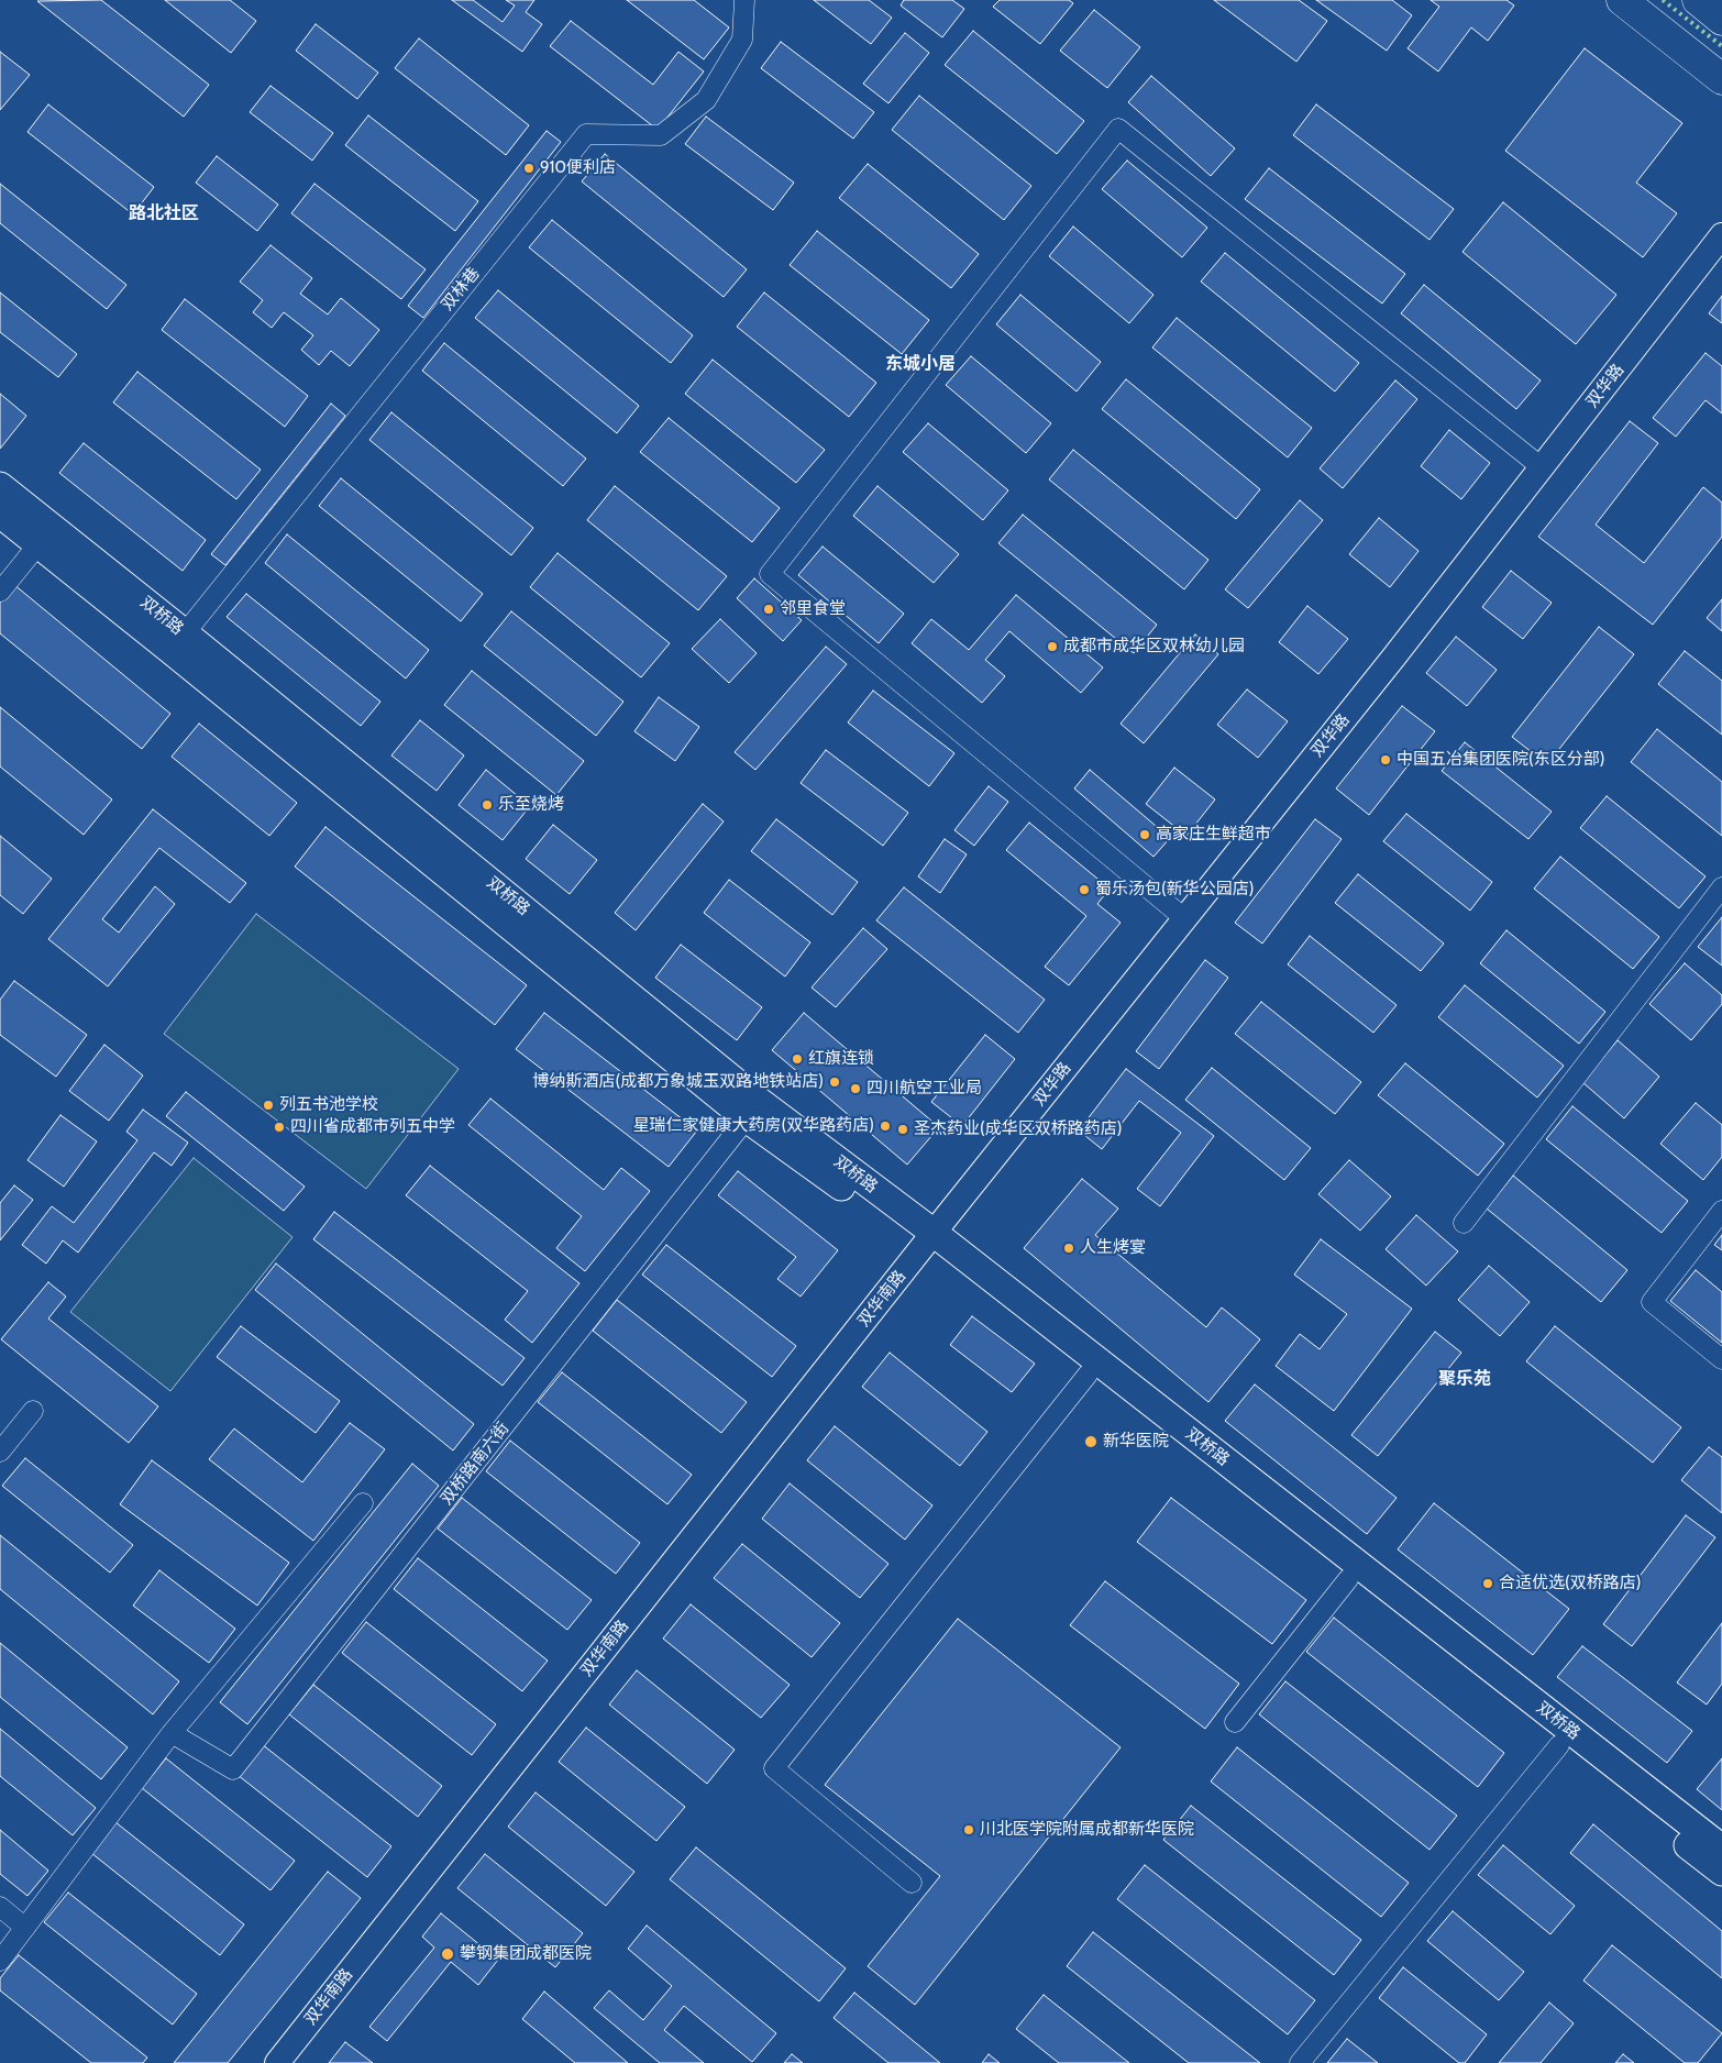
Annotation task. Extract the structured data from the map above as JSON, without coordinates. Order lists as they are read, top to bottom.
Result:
{
  "streets": {
    "main road": ["双桥路"],
    "street": [
      "双林巷",
      "双华路",
      "双华南路",
      "双桥路南六街"
    ]
  },
  "crossings": [
    ["双林巷", "双桥路"],
    ["双华路", "双桥路"],
    ["双华路", "双华南路"],
    ["双桥路", "双华南路"],
    ["双桥路", "双桥路南六街"]
  ],
  "districts": ["路北社区", "东城小居", "聚乐苑"],
  "places": [
    "910便利店",
    "邻里食堂",
    "成都市成华区双林幼儿园",
    "中国五冶集团医院(东区分部)",
    "乐至烧烤",
    "高家庄生鲜超市",
    "蜀乐汤包(新华公园店)",
    "红旗连锁",
    "博纳斯酒店(成都万象城玉双路地铁站店)",
    "四川航空工业局",
    "列五书池学校",
    "星瑞仁家健康大药房(双华路药店)",
    "四川省成都市列五中学",
    "圣杰药业(成华区双桥路药店)",
    "人生烤宴",
    "新华医院",
    "合适优选(双桥路店)",
    "川北医学院附属成都新华医院",
    "攀钢集团成都医院"
  ]
}
